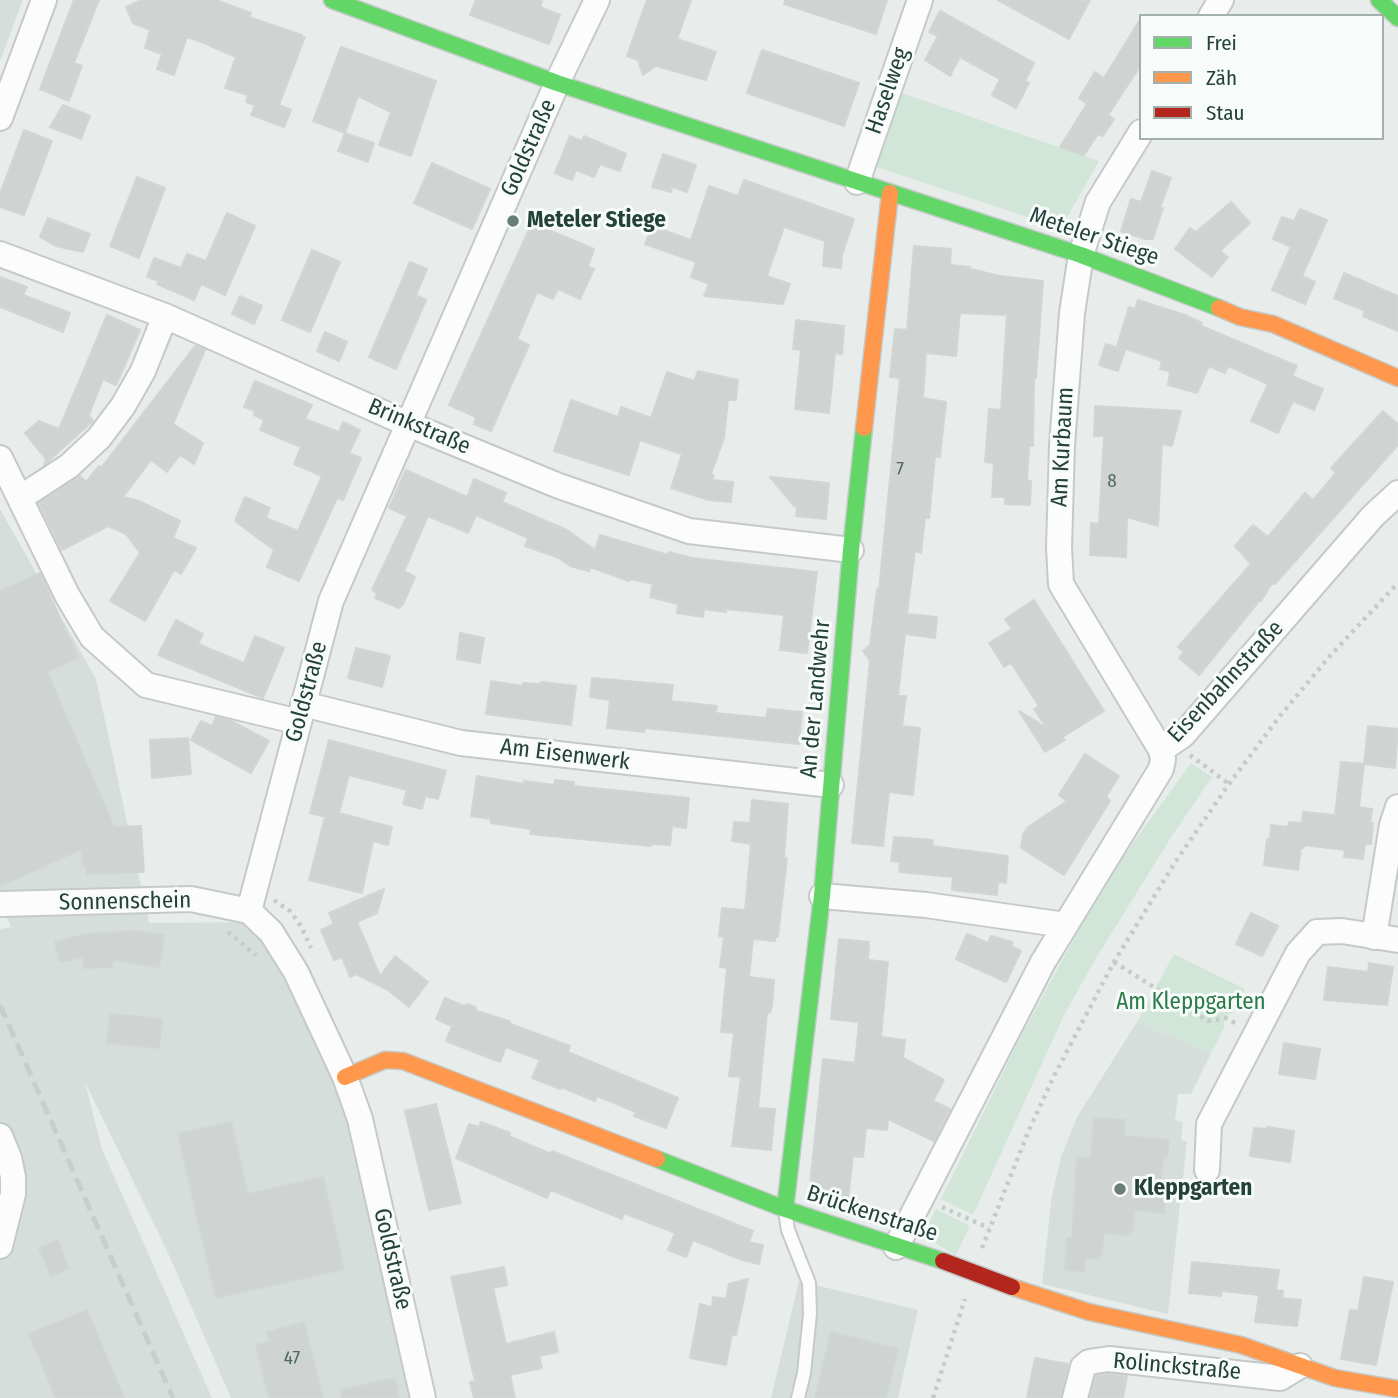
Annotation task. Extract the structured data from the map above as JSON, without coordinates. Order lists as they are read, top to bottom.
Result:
{
  "streets": {
    "street": [
      "Haselweg",
      "Goldstraße",
      "Meteler Stiege",
      "Brinkstraße",
      "Am Kurbaum",
      "Eisenbahnstraße",
      "An der Landwehr",
      "Am Eisenwerk",
      "Sonnenschein",
      "Brückenstraße",
      "Rolinckstraße"
    ]
  },
  "crossings": [
    ["Haselweg", "Meteler Stiege"],
    ["Goldstraße", "Meteler Stiege"],
    ["Goldstraße", "Brinkstraße"],
    ["Goldstraße", "Am Eisenwerk"],
    ["Goldstraße", "Sonnenschein"],
    ["Goldstraße", "Brückenstraße"],
    ["Meteler Stiege", "Am Kurbaum"],
    ["Meteler Stiege", "An der Landwehr"],
    ["Brinkstraße", "An der Landwehr"],
    ["Am Kurbaum", "Eisenbahnstraße"],
    ["Eisenbahnstraße", "Brückenstraße"],
    ["An der Landwehr", "Am Eisenwerk"],
    ["An der Landwehr", "Brückenstraße"],
    ["Brückenstraße", "Rolinckstraße"]
  ],
  "parks": ["Am Kleppgarten"],
  "places": ["Meteler Stiege", "Kleppgarten"],
  "house_numbers": ["7", "8", "47"],
  "legend": ["Frei", "Zäh", "Stau"]
}
